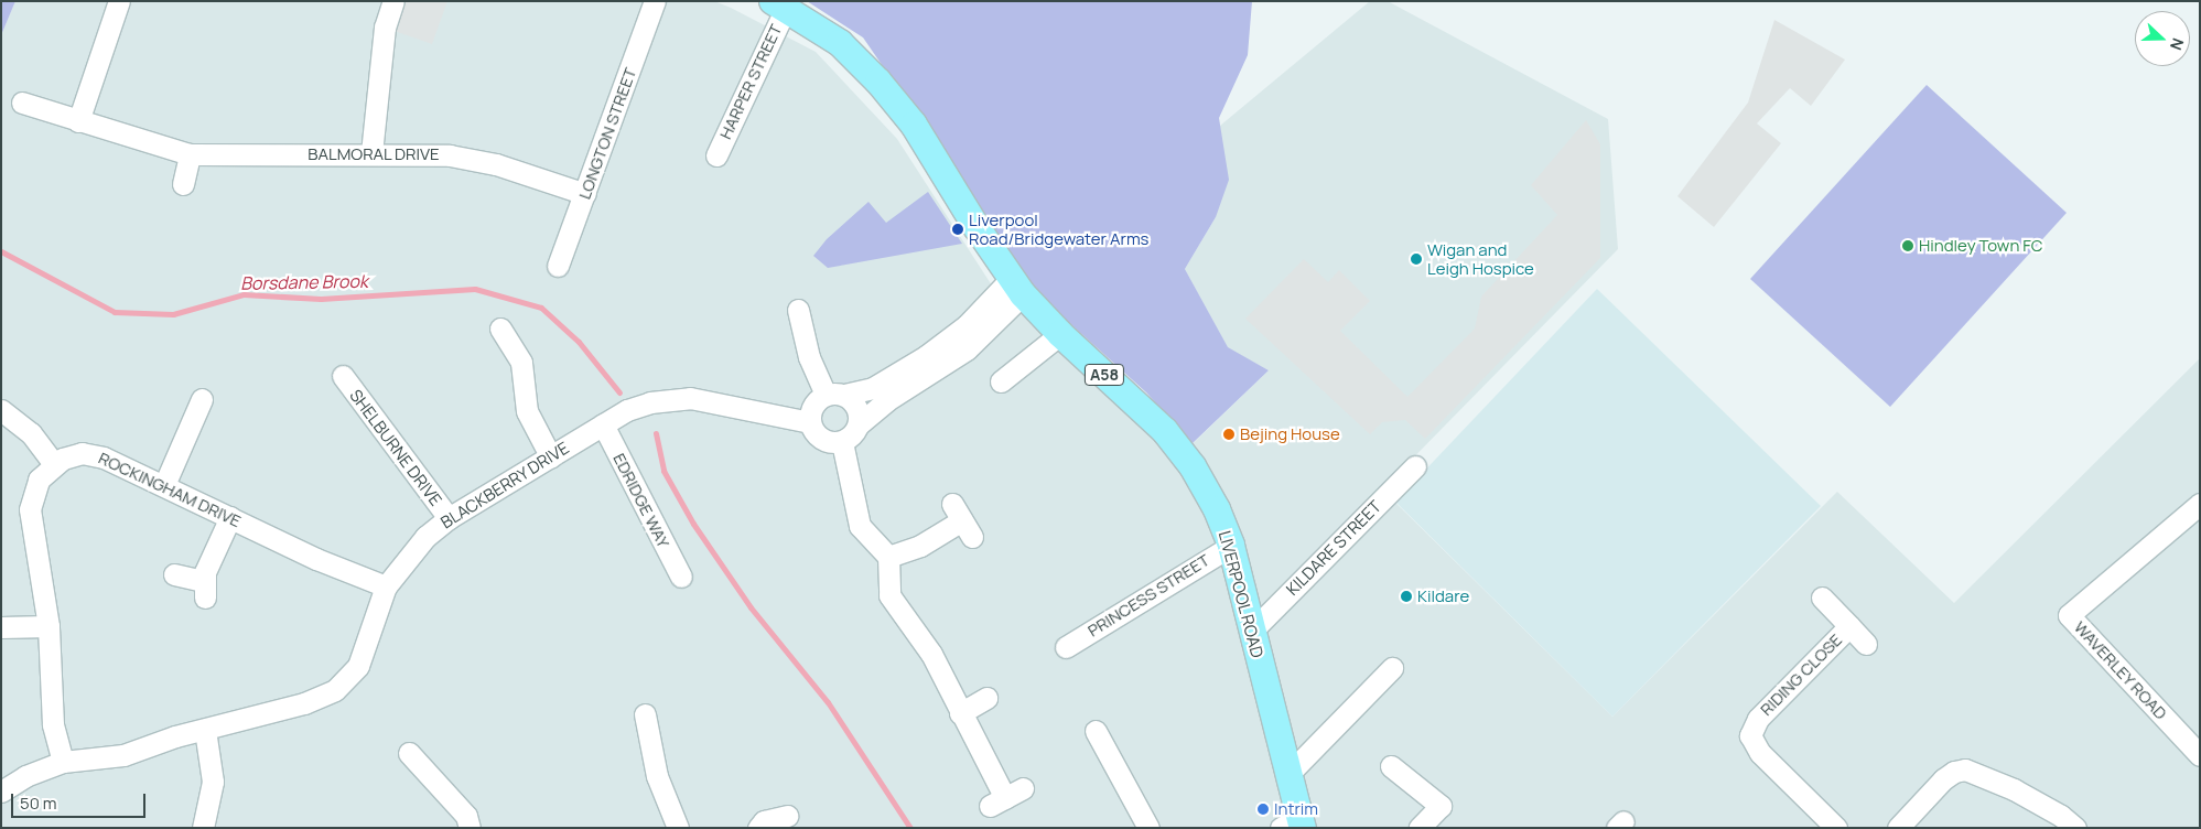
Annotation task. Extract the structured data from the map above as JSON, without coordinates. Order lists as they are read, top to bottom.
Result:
{
  "streets": {
    "main road": ["A58", "LIVERPOOL ROAD"],
    "street": [
      "HARPER STREET",
      "LONGTON STREET",
      "BALMORAL DRIVE",
      "SHELBURNE DRIVE",
      "BLACKBERRY DRIVE",
      "ROCKINGHAM DRIVE",
      "EDRIDGE WAY",
      "KILDARE STREET",
      "PRINCESS STREET",
      "WAVERLEY ROAD",
      "RIDING CLOSE"
    ]
  },
  "crossings": [
    ["HARPER STREET", "LIVERPOOL ROAD"],
    ["LONGTON STREET", "BALMORAL DRIVE"],
    ["SHELBURNE DRIVE", "BLACKBERRY DRIVE"],
    ["BLACKBERRY DRIVE", "ROCKINGHAM DRIVE"],
    ["BLACKBERRY DRIVE", "EDRIDGE WAY"],
    ["KILDARE STREET", "LIVERPOOL ROAD"],
    ["LIVERPOOL ROAD", "PRINCESS STREET"]
  ],
  "water": ["Borsdane Brook"],
  "places": [
    "Liverpool Road/Bridgewater Arms",
    "Hindley Town FC",
    "Wigan and Leigh Hospice",
    "Bejing House",
    "Kildare",
    "Intrim"
  ],
  "scale_bar": "50 m",
  "north": "right"
}
